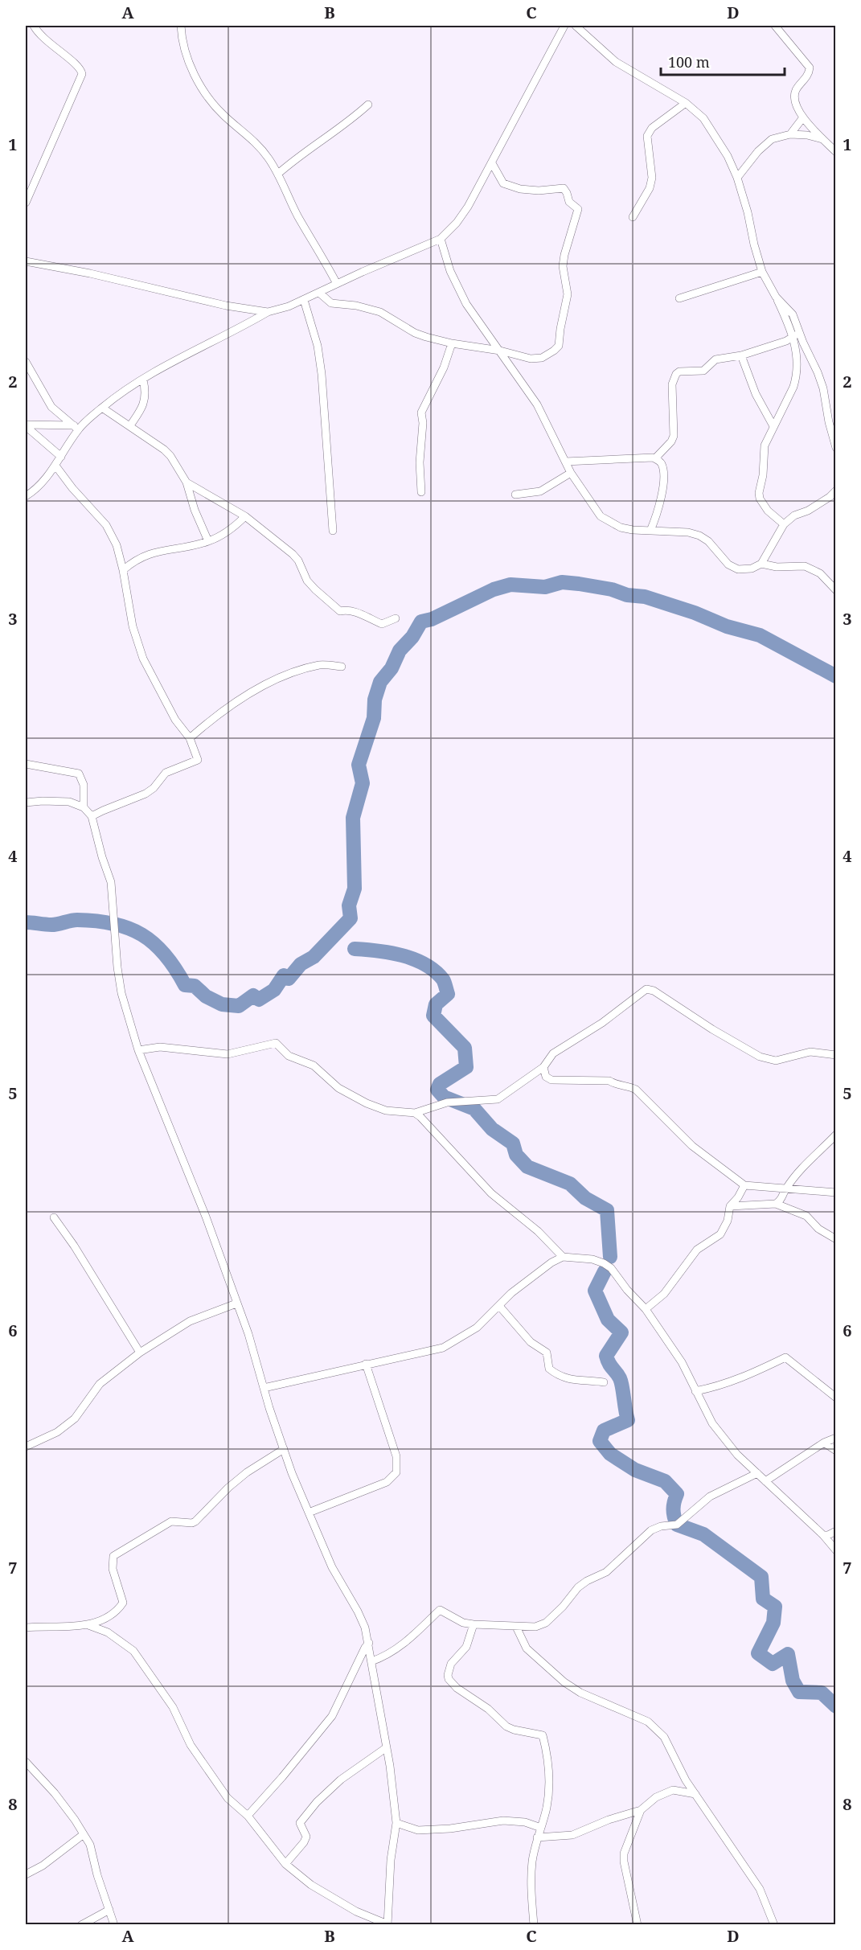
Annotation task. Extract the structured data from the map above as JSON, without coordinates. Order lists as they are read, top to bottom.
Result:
{
  "scale_bar": "100 m",
  "grid": {
    "columns": [
      "A",
      "B",
      "C",
      "D"
    ],
    "rows": [
      "1",
      "2",
      "3",
      "4",
      "5",
      "6",
      "7",
      "8"
    ]
  }
}
